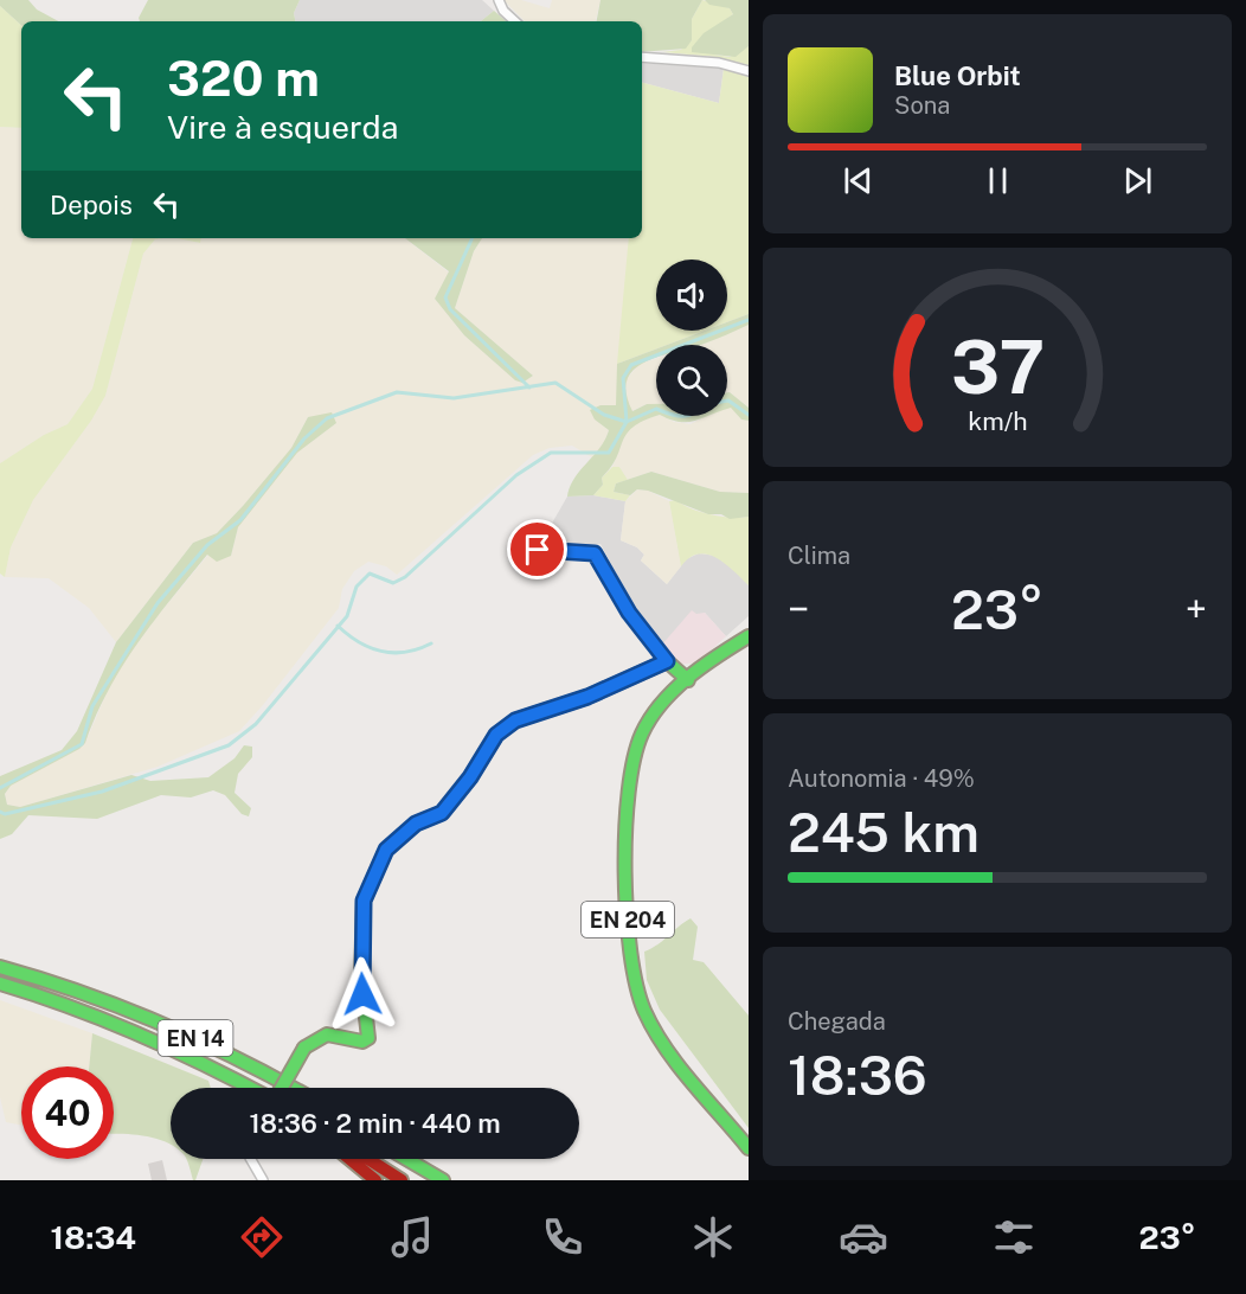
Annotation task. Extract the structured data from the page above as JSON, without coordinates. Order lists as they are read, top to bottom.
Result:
{
  "streets": {
    "main road": ["EN 204", "EN 14"]
  },
  "page": {
    "turn": ["320 m", "Vire à esquerda"],
    "song": ["Blue Orbit", "Sona"],
    "then": "Depois",
    "tile": [
      "Clima",
      ["Autonomia · 49%", "245 km"],
      ["Chegada", "18:36"]
    ],
    "heat": ["−", "23°", "+"],
    "limit": "40",
    "trip": "18:36 · 2 min · 440 m",
    "tabs": ["18:34", "23°"],
    "gauge": ["37", "km/h"]
  }
}
